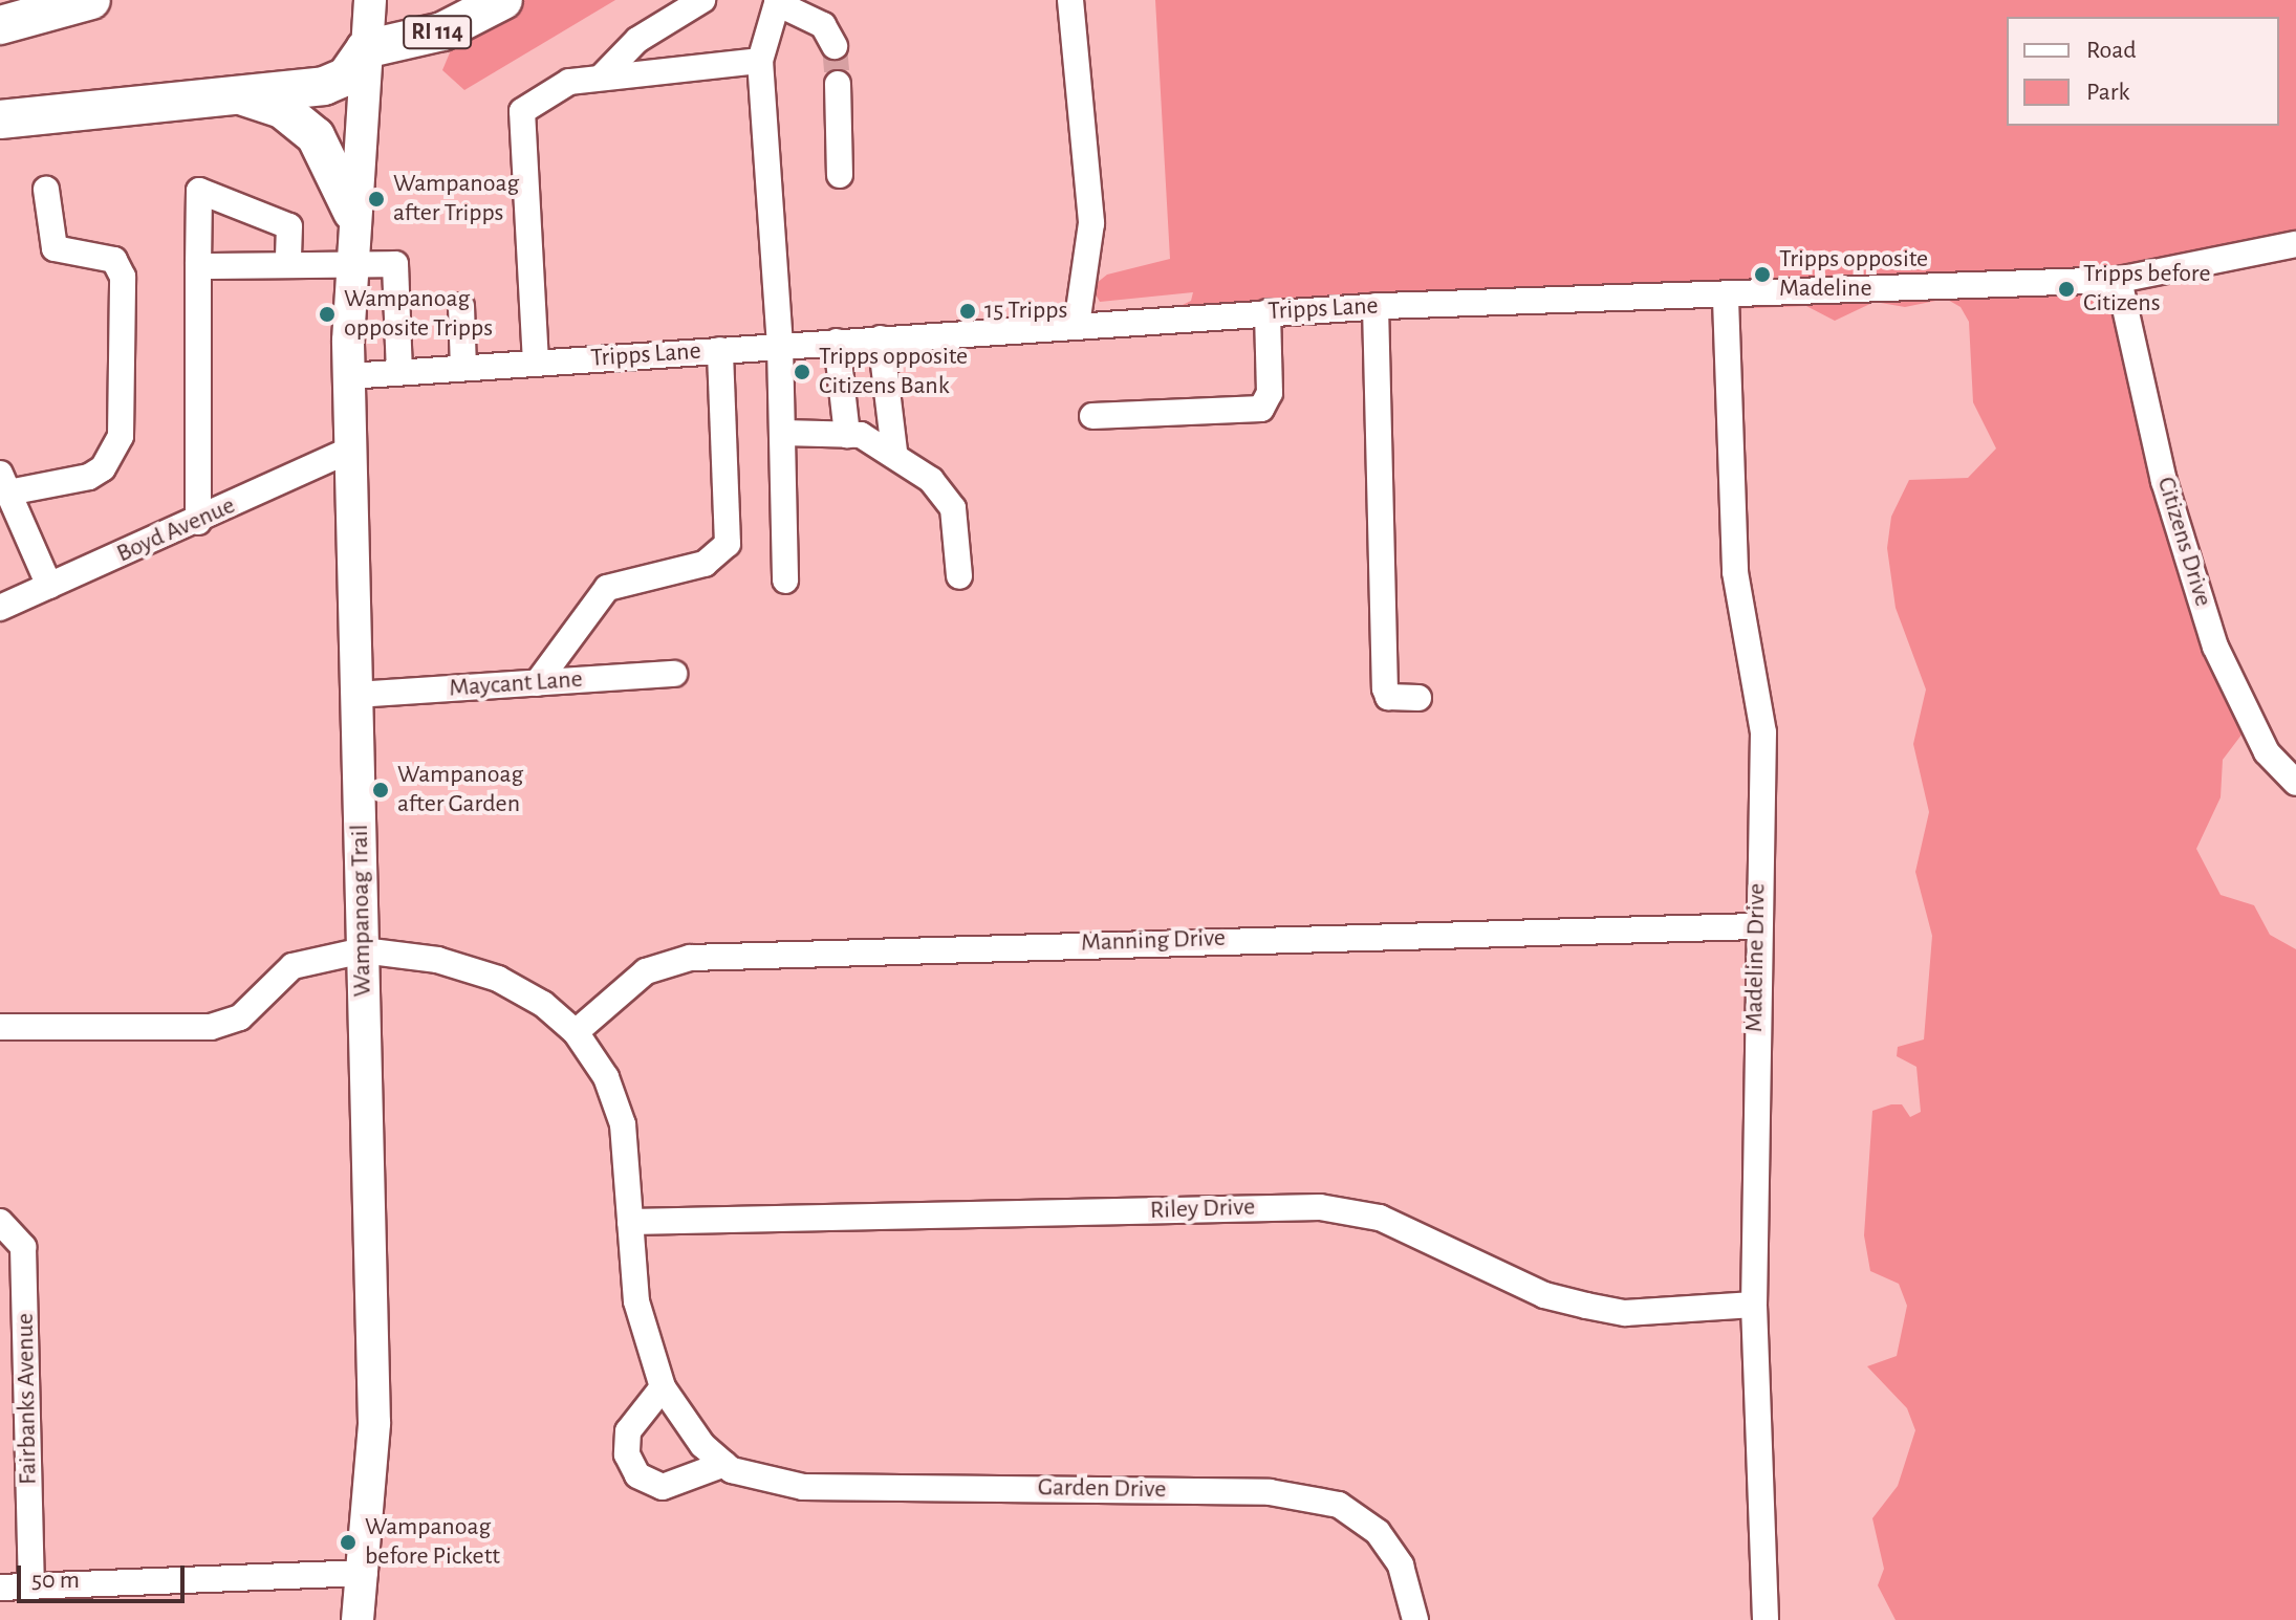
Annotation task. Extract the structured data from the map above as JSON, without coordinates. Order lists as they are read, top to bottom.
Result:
{
  "streets": {
    "highway": ["RI 114"],
    "main road": ["Wampanoag Trail"],
    "street": [
      "Tripps Lane",
      "Boyd Avenue",
      "Citizens Drive",
      "Maycant Lane",
      "Manning Drive",
      "Madeline Drive",
      "Riley Drive",
      "Fairbanks Avenue",
      "Garden Drive"
    ]
  },
  "crossings": [
    ["RI 114", "Wampanoag Trail"],
    ["Tripps Lane", "Citizens Drive"],
    ["Tripps Lane", "Wampanoag Trail"],
    ["Tripps Lane", "Madeline Drive"],
    ["Boyd Avenue", "Wampanoag Trail"],
    ["Maycant Lane", "Wampanoag Trail"],
    ["Manning Drive", "Madeline Drive"],
    ["Madeline Drive", "Riley Drive"]
  ],
  "places": [
    "Wampanoag after Tripps",
    "Tripps opposite Madeline",
    "Tripps before Citizens",
    "15 Tripps",
    "Wampanoag opposite Tripps",
    "Tripps opposite Citizens Bank",
    "Wampanoag after Garden",
    "Wampanoag before Pickett"
  ],
  "legend": ["Road", "Park"],
  "scale_bar": "50 m"
}
